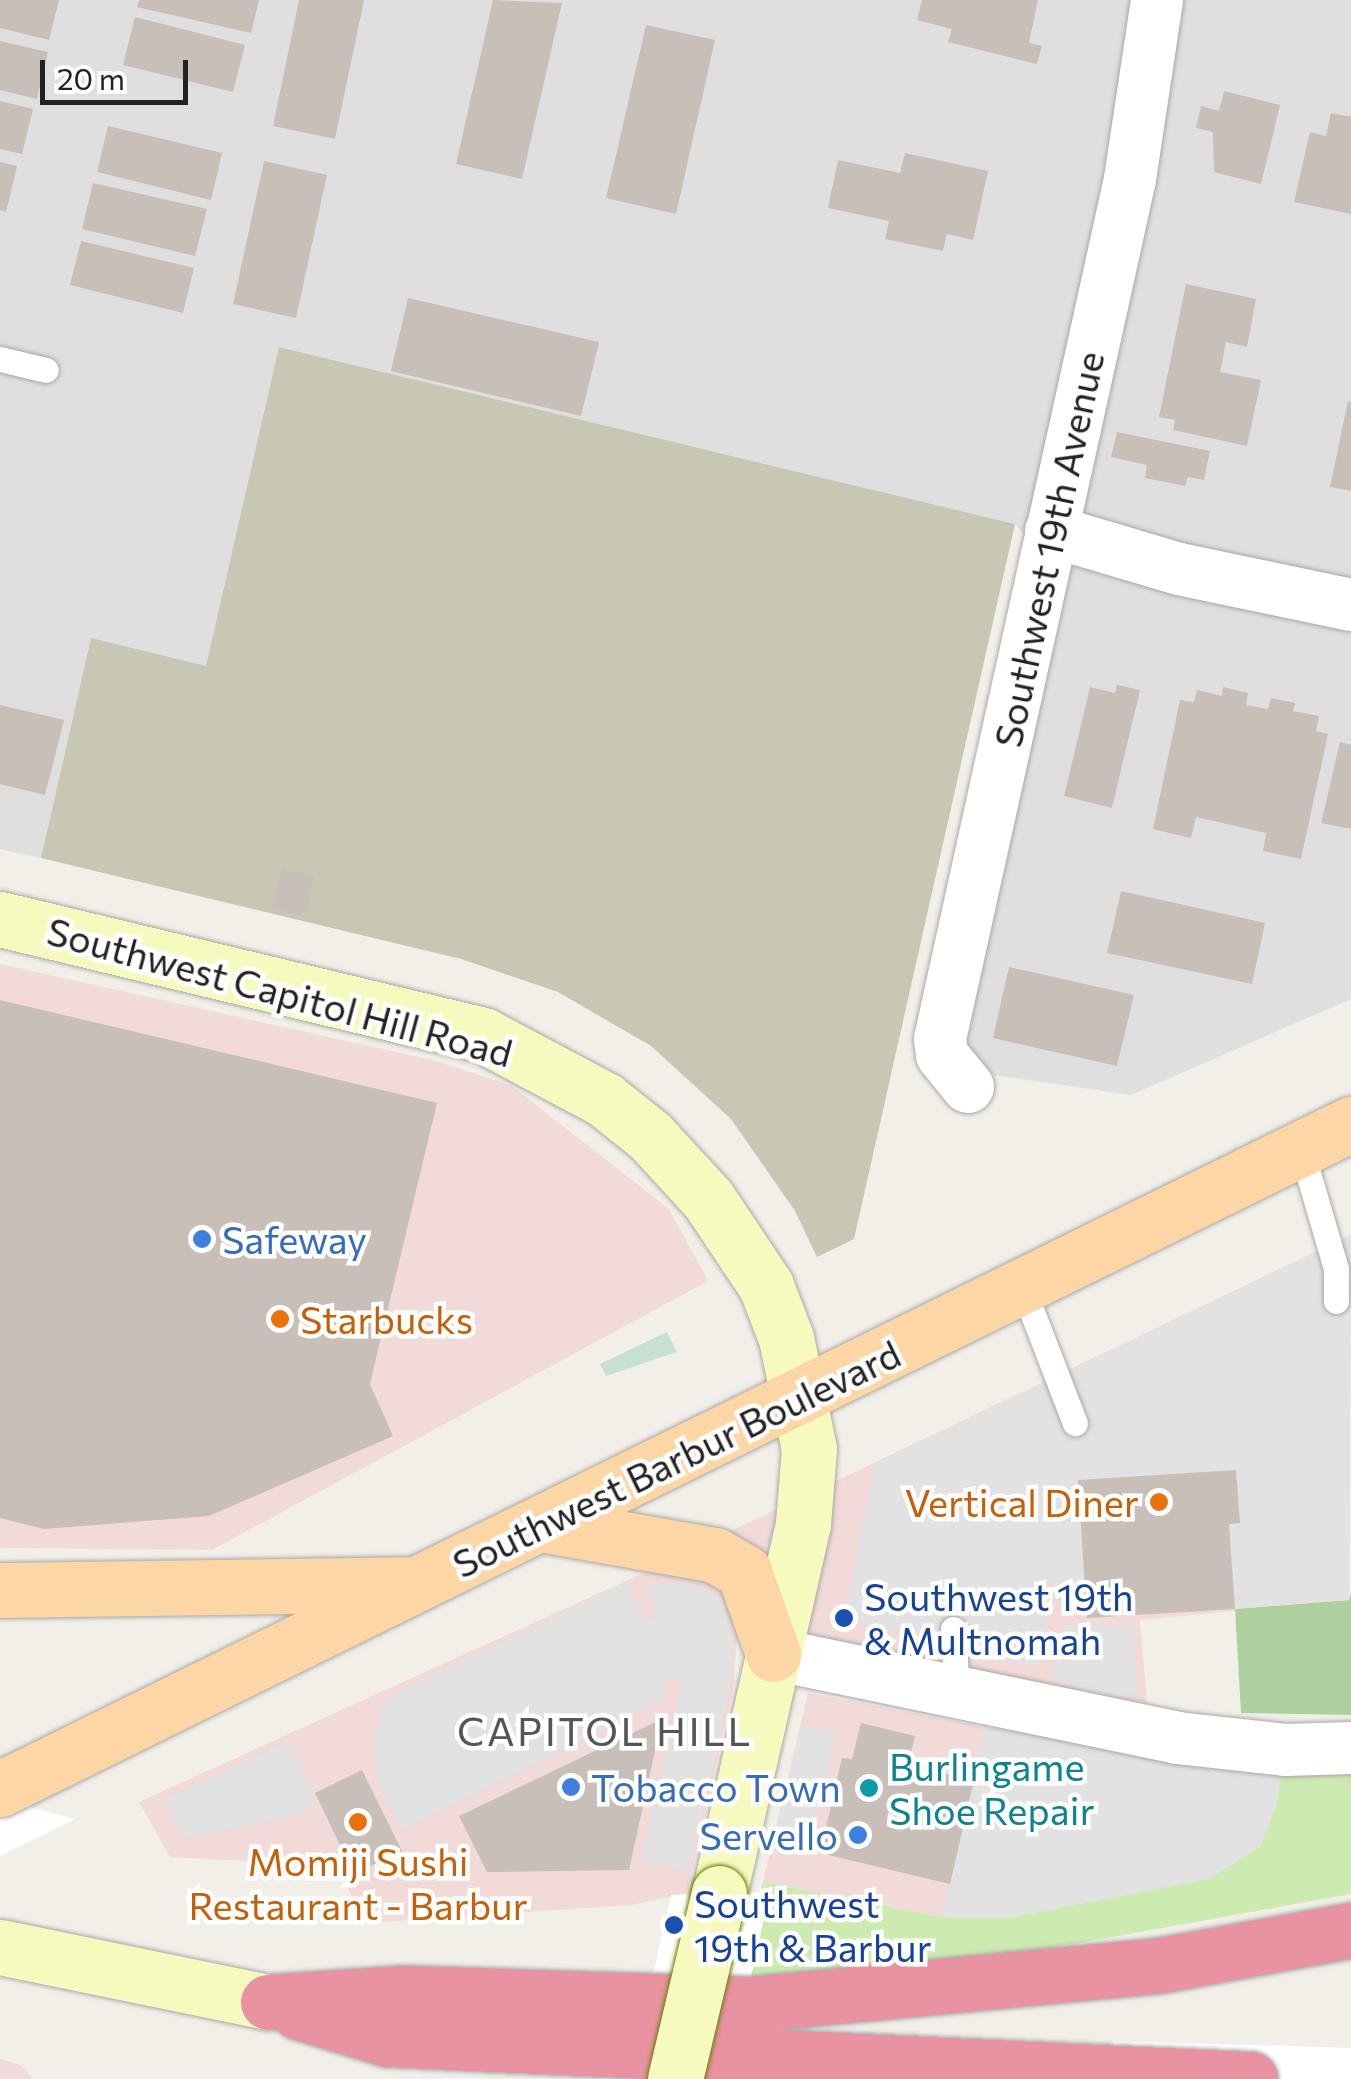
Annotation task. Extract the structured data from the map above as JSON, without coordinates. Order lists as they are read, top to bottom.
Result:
{
  "streets": {
    "main road": ["Southwest Barbur Boulevard"],
    "street": ["Southwest 19th Avenue", "Southwest Capitol Hill Road"]
  },
  "crossings": [
    ["Southwest Capitol Hill Road", "Southwest Barbur Boulevard"]
  ],
  "districts": ["CAPITOL HILL"],
  "places": [
    "Safeway",
    "Starbucks",
    "Vertical Diner",
    "Southwest 19th & Multnomah",
    "Tobacco Town",
    "Burlingame Shoe Repair",
    "Momiji Sushi Restaurant - Barbur",
    "Servello",
    "Southwest 19th & Barbur"
  ],
  "scale_bar": "20 m"
}
